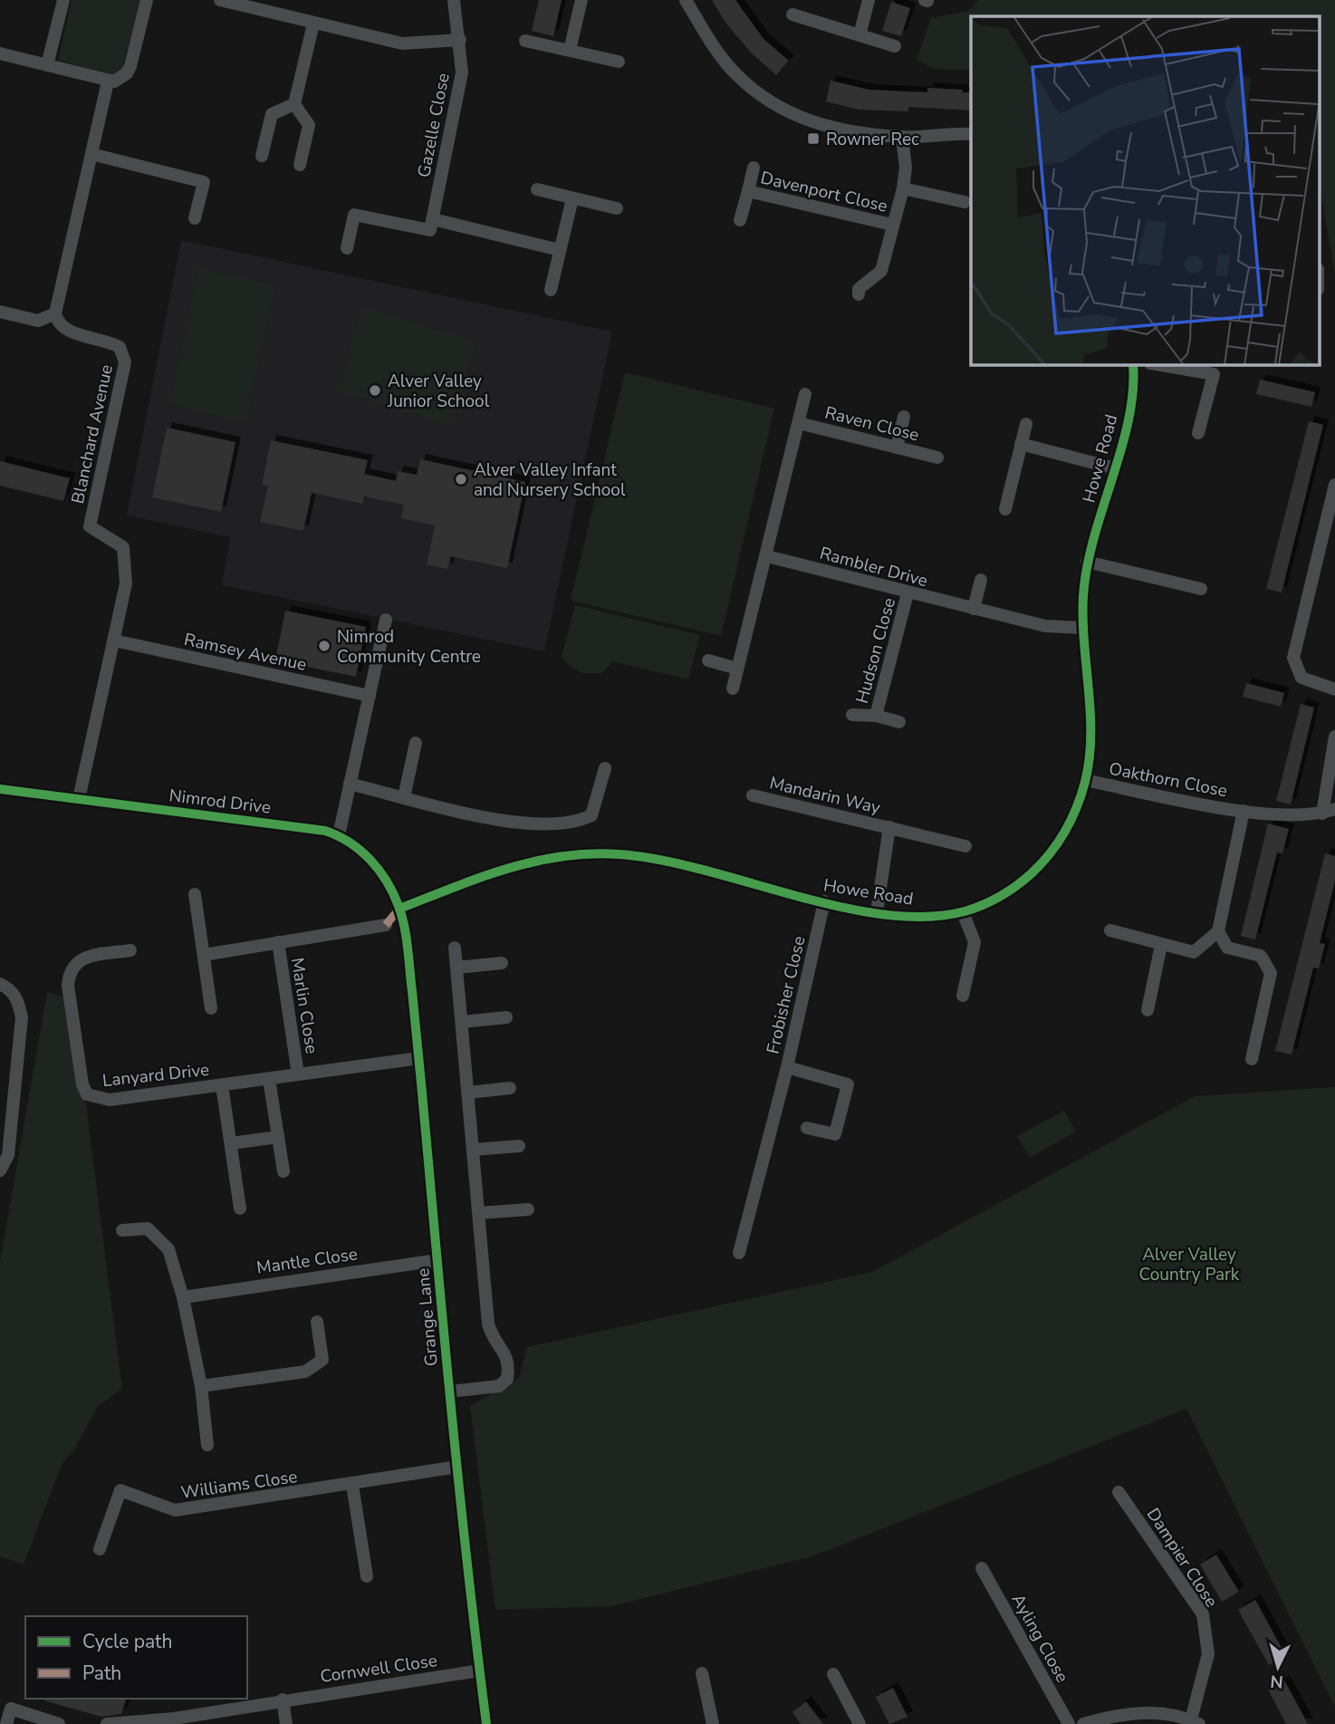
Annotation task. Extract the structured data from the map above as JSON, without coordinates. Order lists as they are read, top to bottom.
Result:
{
  "streets": {
    "street": [
      "Gazelle Close",
      "Davenport Close",
      "Raven Close",
      "Blanchard Avenue",
      "Howe Road",
      "Rambler Drive",
      "Hudson Close",
      "Ramsey Avenue",
      "Oakthorn Close",
      "Mandarin Way",
      "Nimrod Drive",
      "Frobisher Close",
      "Marlin Close",
      "Lanyard Drive",
      "Mantle Close",
      "Grange Lane",
      "Williams Close",
      "Dampier Close",
      "Ayling Close",
      "Cornwell Close"
    ]
  },
  "crossings": [
    ["Raven Close", "Rambler Drive"],
    ["Blanchard Avenue", "Ramsey Avenue"],
    ["Blanchard Avenue", "Nimrod Drive"],
    ["Howe Road", "Rambler Drive"],
    ["Howe Road", "Oakthorn Close"],
    ["Howe Road", "Mandarin Way"],
    ["Howe Road", "Nimrod Drive"],
    ["Howe Road", "Frobisher Close"],
    ["Howe Road", "Grange Lane"],
    ["Rambler Drive", "Hudson Close"],
    ["Nimrod Drive", "Grange Lane"],
    ["Marlin Close", "Lanyard Drive"],
    ["Lanyard Drive", "Grange Lane"],
    ["Mantle Close", "Grange Lane"],
    ["Grange Lane", "Williams Close"],
    ["Grange Lane", "Cornwell Close"]
  ],
  "parks": ["Alver Valley Country Park"],
  "places": {
    "transit": ["Rowner Rec"],
    "other": ["Alver Valley Junior School", "Alver Valley Infant and Nursery School", "Nimrod Community Centre"]
  },
  "legend": ["Cycle path", "Path"],
  "north": "bottom"
}
